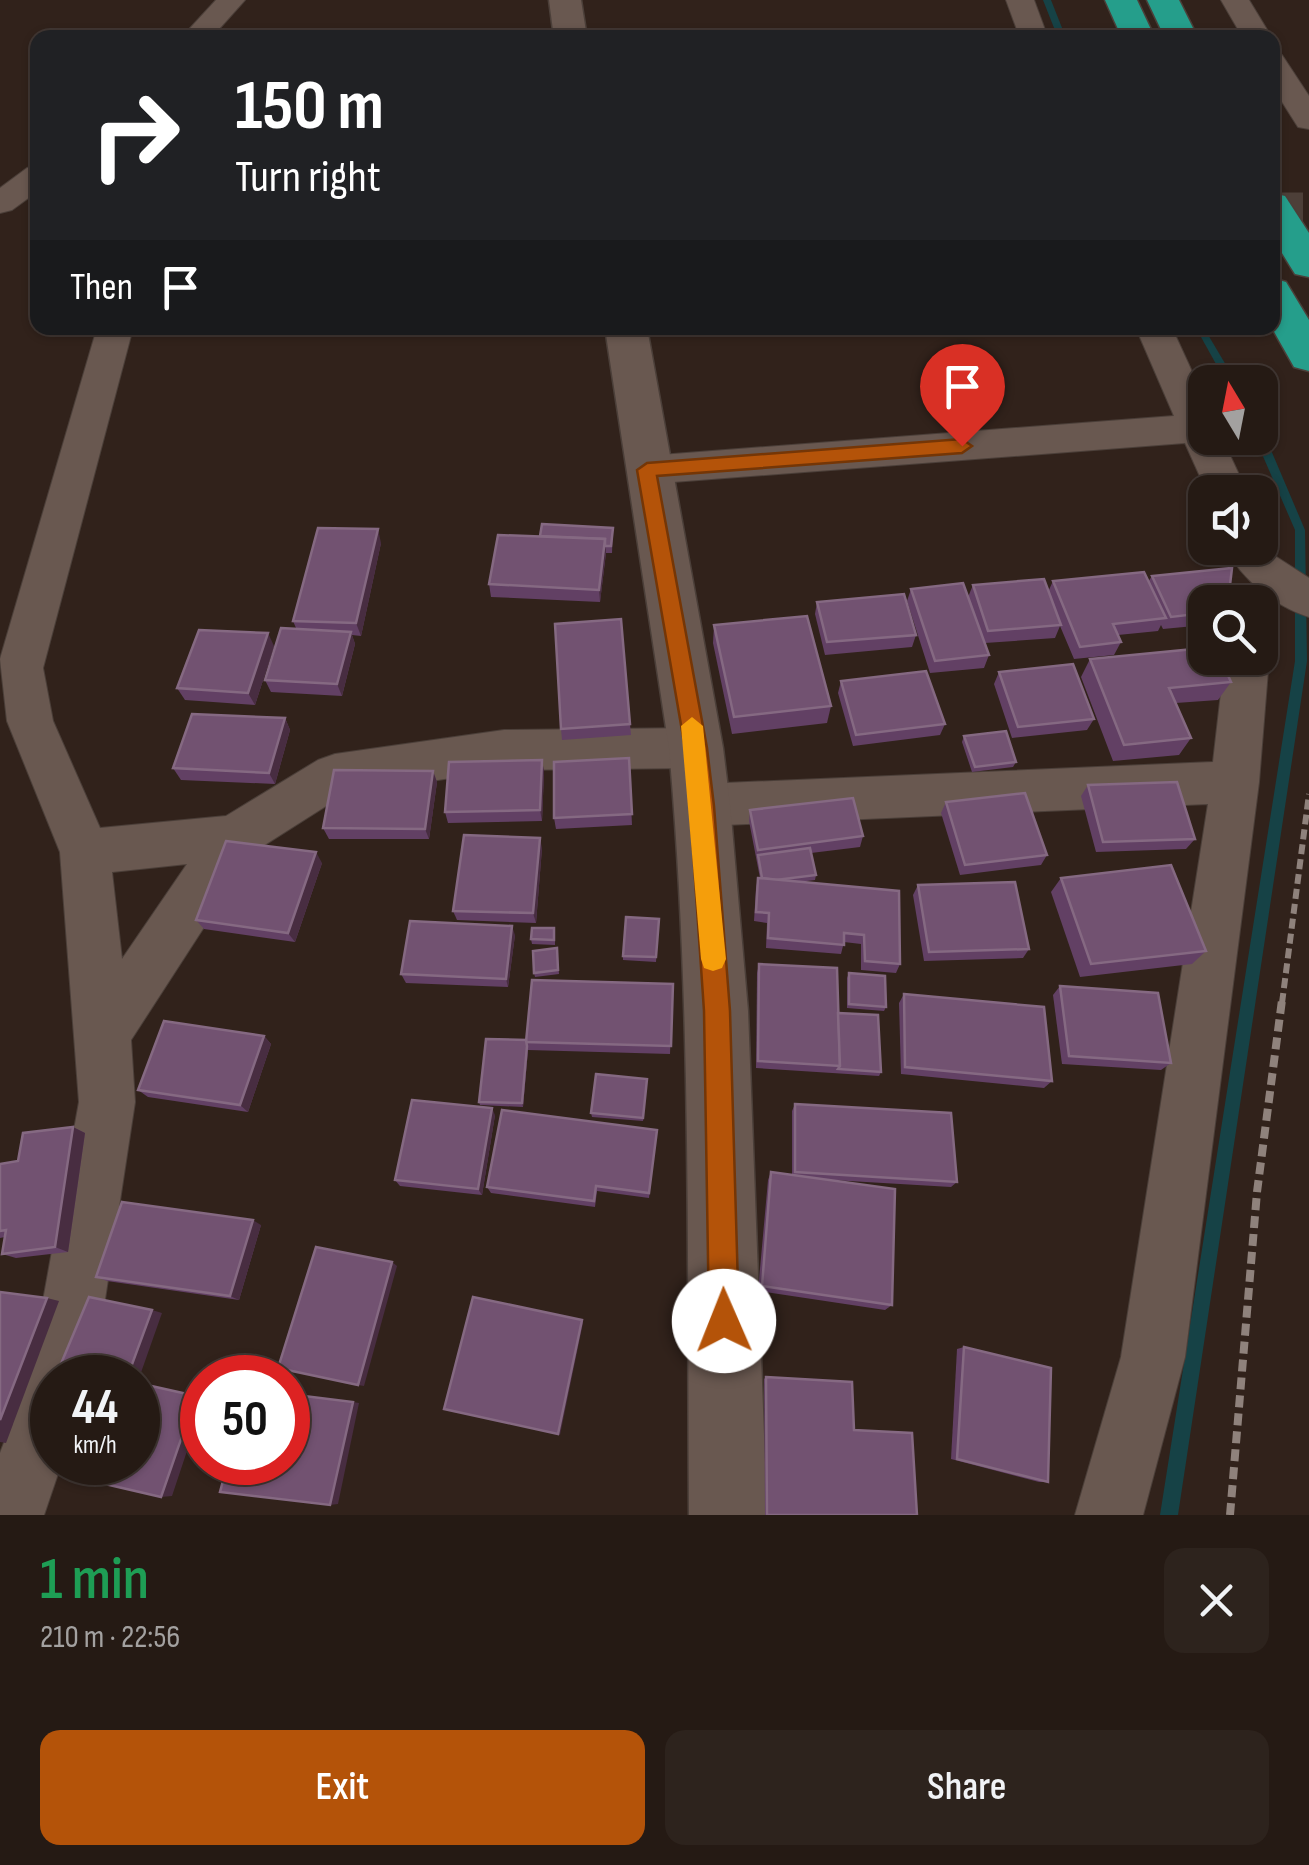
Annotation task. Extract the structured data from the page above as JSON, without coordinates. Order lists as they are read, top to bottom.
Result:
{
  "north": "top",
  "page": {
    "turn": ["150 m", "Turn right"],
    "then": "Then",
    "speed": "44 km/h",
    "limit": "50",
    "heading": ["1 min", "210 m · 22:56"],
    "buttons": ["Exit", "Share"]
  }
}
